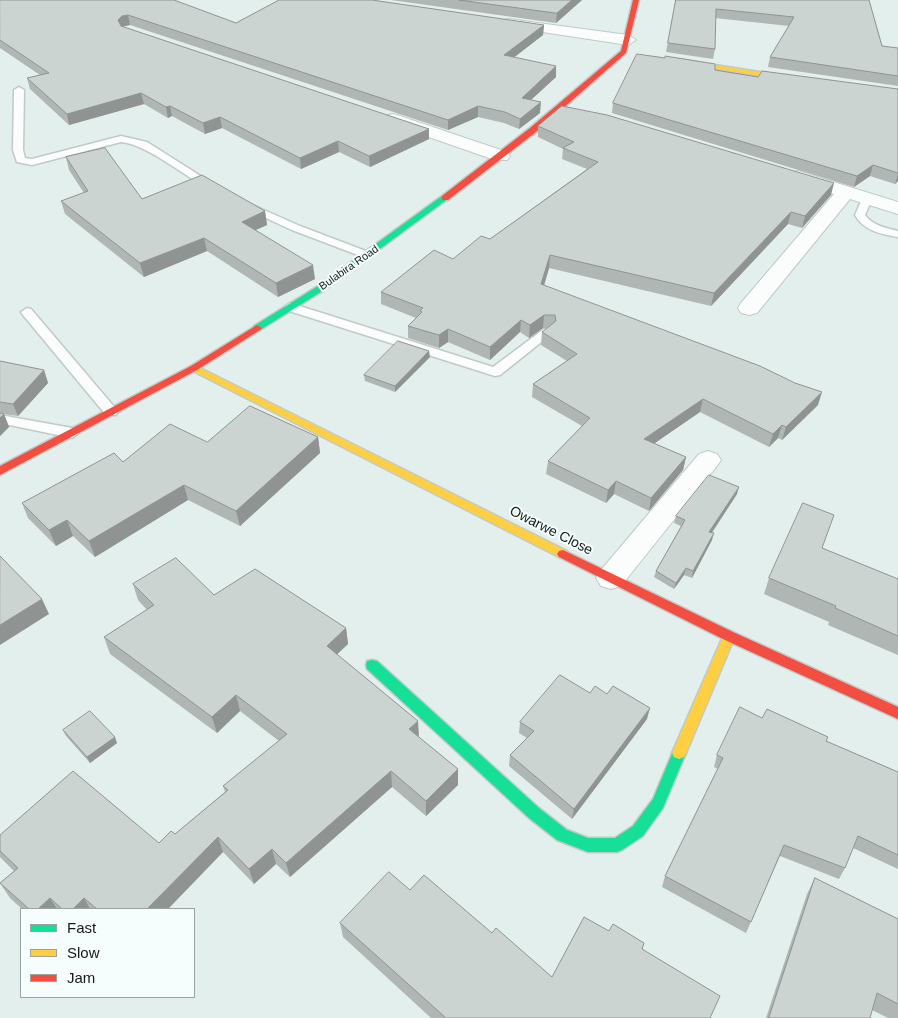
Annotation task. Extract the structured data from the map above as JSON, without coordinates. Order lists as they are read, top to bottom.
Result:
{
  "streets": {
    "street": ["Bulabira Road", "Owarwe Close"]
  },
  "crossings": [
    ["Bulabira Road", "Owarwe Close"]
  ],
  "legend": ["Fast", "Slow", "Jam"]
}
